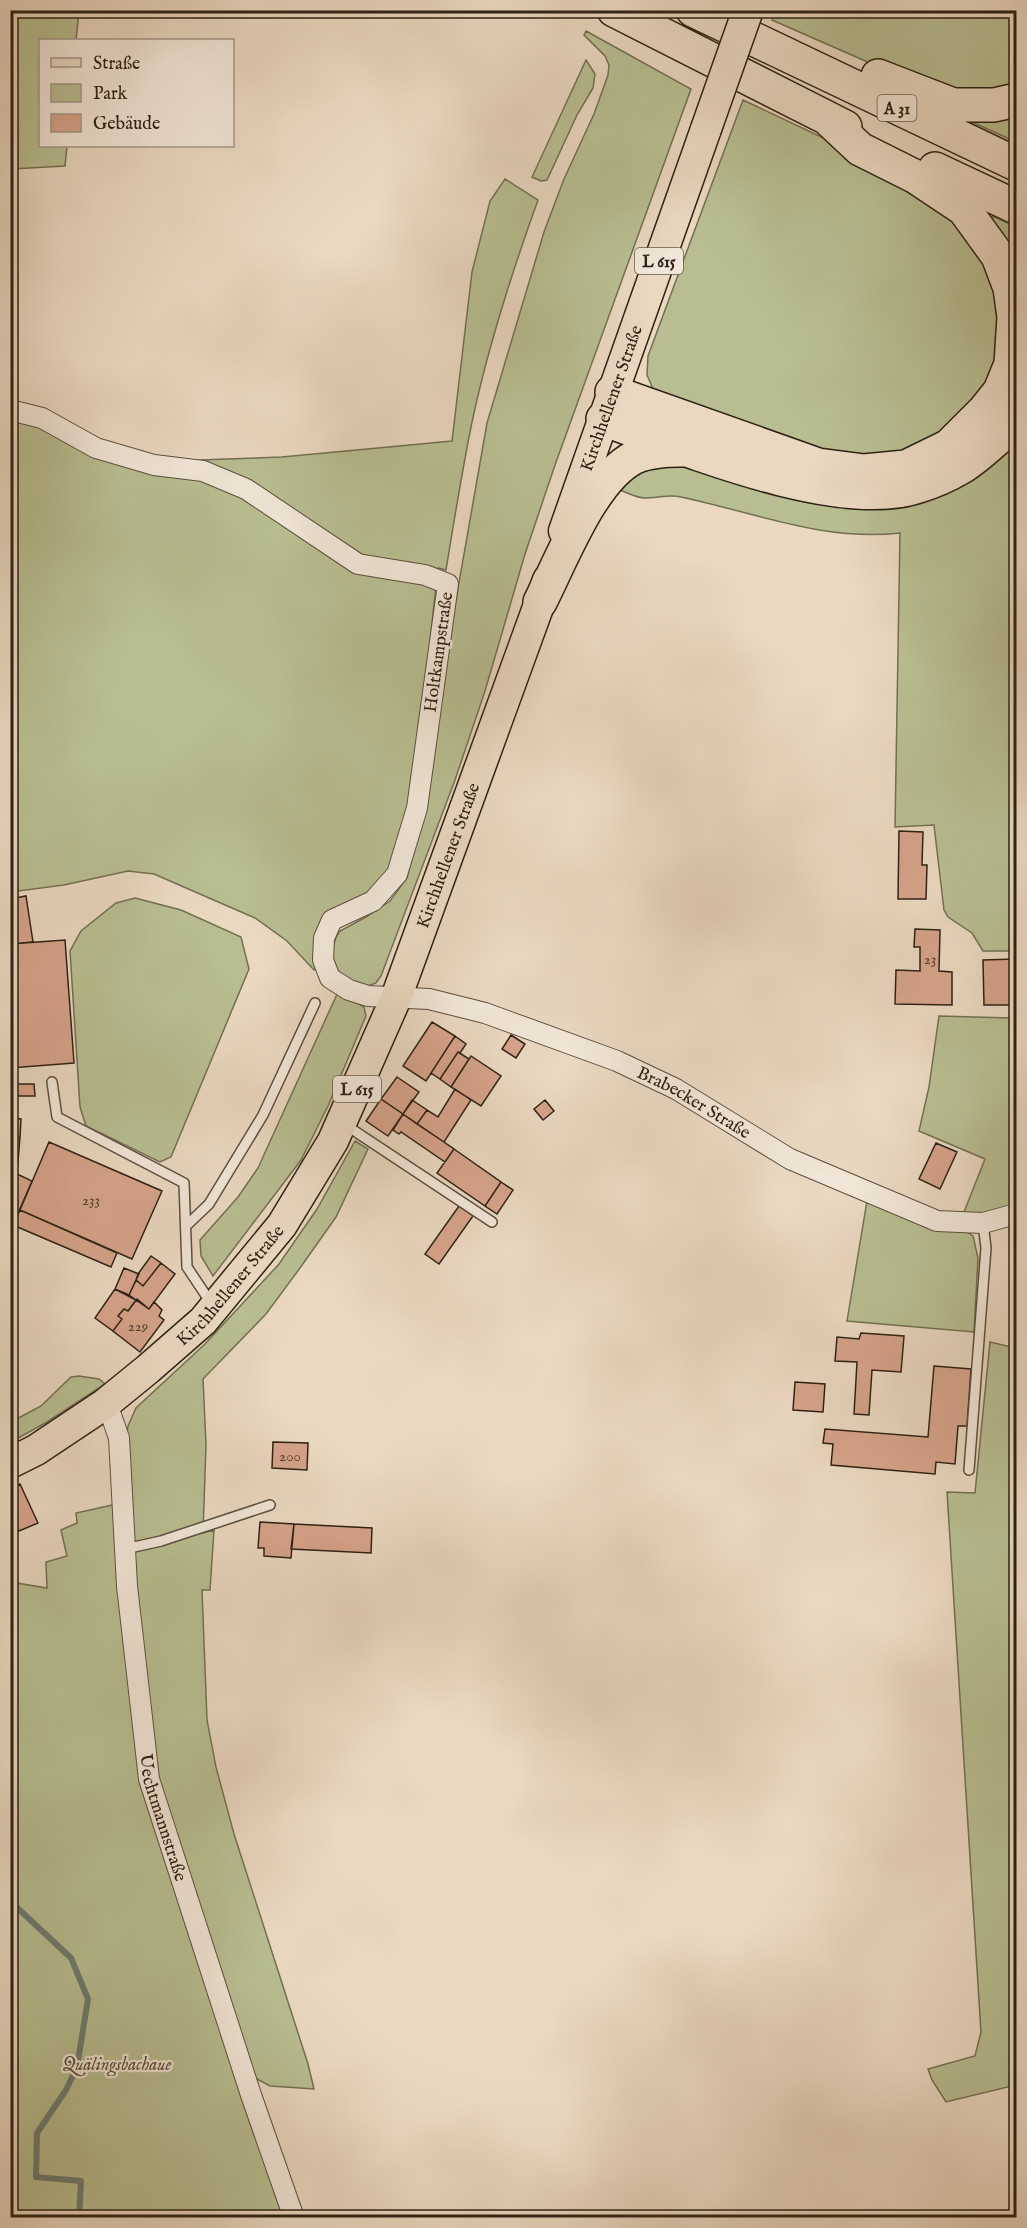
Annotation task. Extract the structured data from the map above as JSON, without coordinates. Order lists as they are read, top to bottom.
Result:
{
  "streets": {
    "highway": ["A 31"],
    "main road": ["L 615", "Kirchhellener Straße"],
    "street": ["Holtkampstraße", "Brabecker Straße", "Uechtmannstraße"]
  },
  "crossings": [
    ["Kirchhellener Straße", "Holtkampstraße"],
    ["Kirchhellener Straße", "Brabecker Straße"],
    ["Kirchhellener Straße", "Uechtmannstraße"],
    ["Holtkampstraße", "Brabecker Straße"]
  ],
  "parks": ["Quälingsbachaue"],
  "house_numbers": [
    "23",
    "233",
    "229",
    "200"
  ],
  "legend": ["Straße", "Park", "Gebäude"]
}
